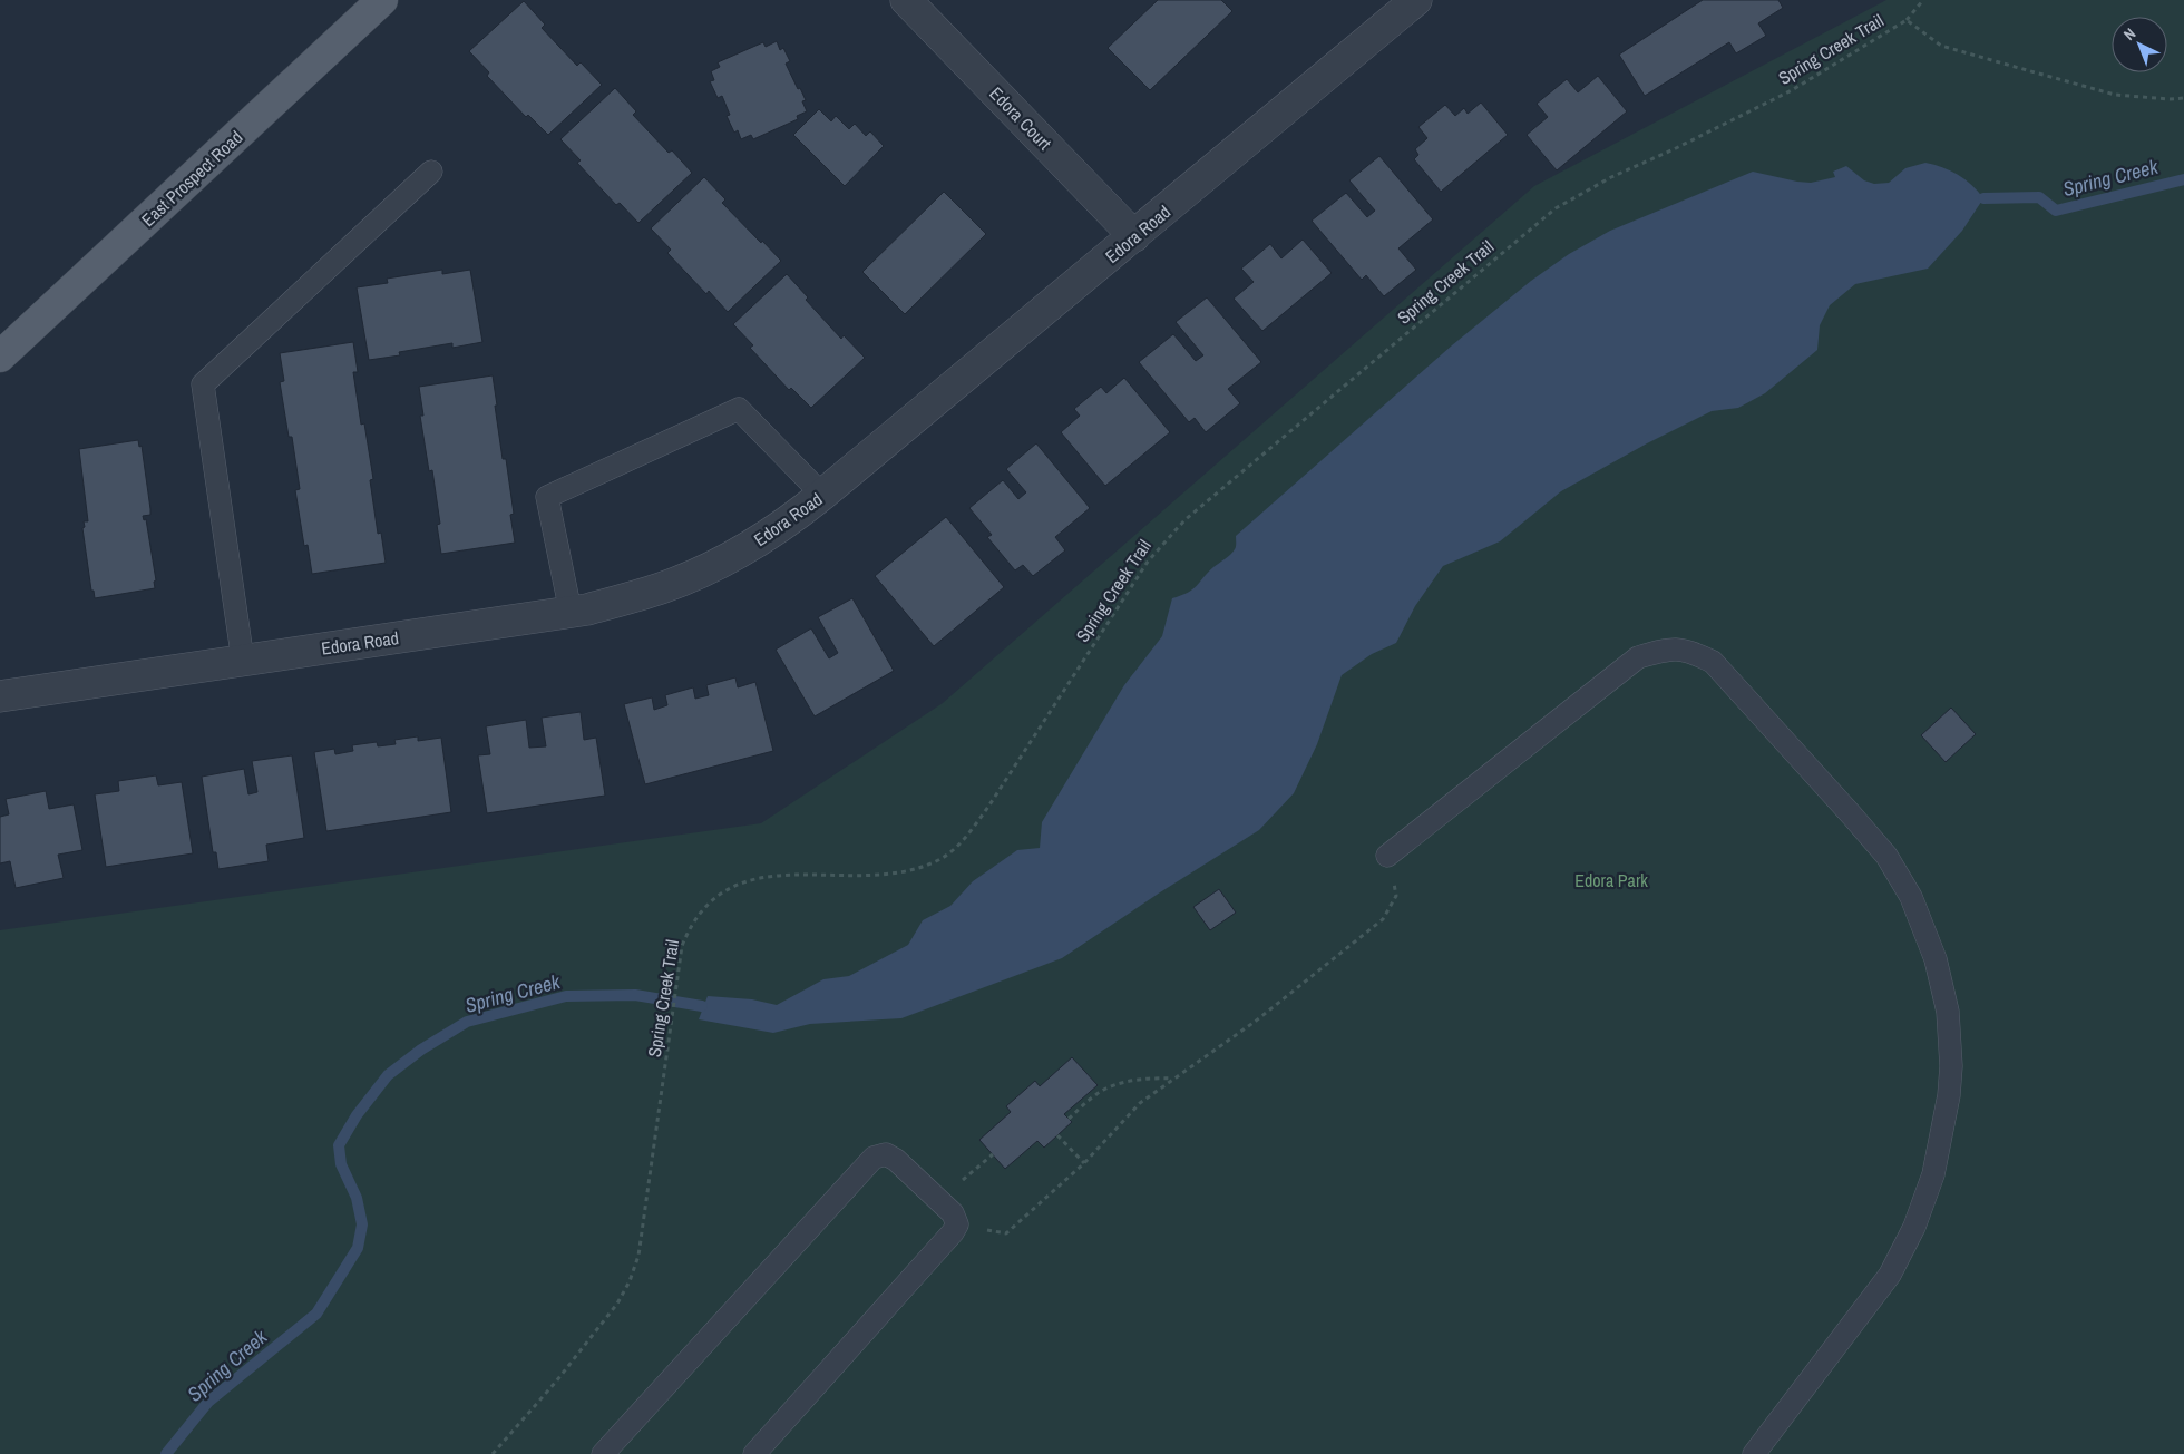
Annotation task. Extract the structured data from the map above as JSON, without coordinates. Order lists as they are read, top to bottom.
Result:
{
  "streets": {
    "main road": ["East Prospect Road"],
    "street": ["Edora Court", "Edora Road"],
    "path": ["Spring Creek Trail"]
  },
  "crossings": [
    ["Edora Court", "Edora Road"]
  ],
  "water": ["Spring Creek"],
  "parks": ["Edora Park"],
  "north": "top left"
}
